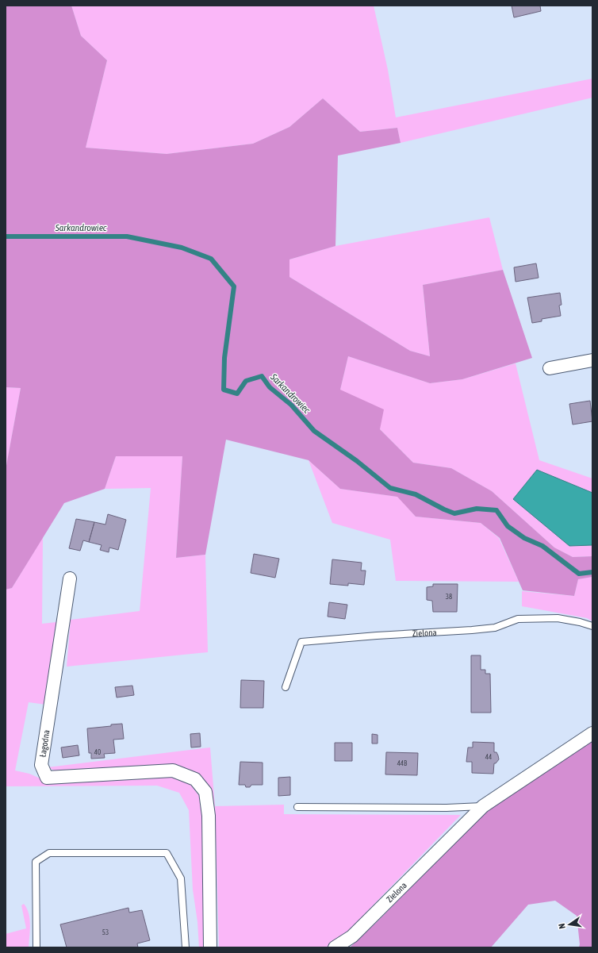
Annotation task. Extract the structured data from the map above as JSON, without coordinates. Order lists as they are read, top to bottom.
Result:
{
  "streets": {
    "street": ["Zielona", "Łagodna"]
  },
  "water": ["Sarkandrowiec"],
  "house_numbers": [
    "38",
    "40",
    "44",
    "44B",
    "53"
  ],
  "north": "left"
}
